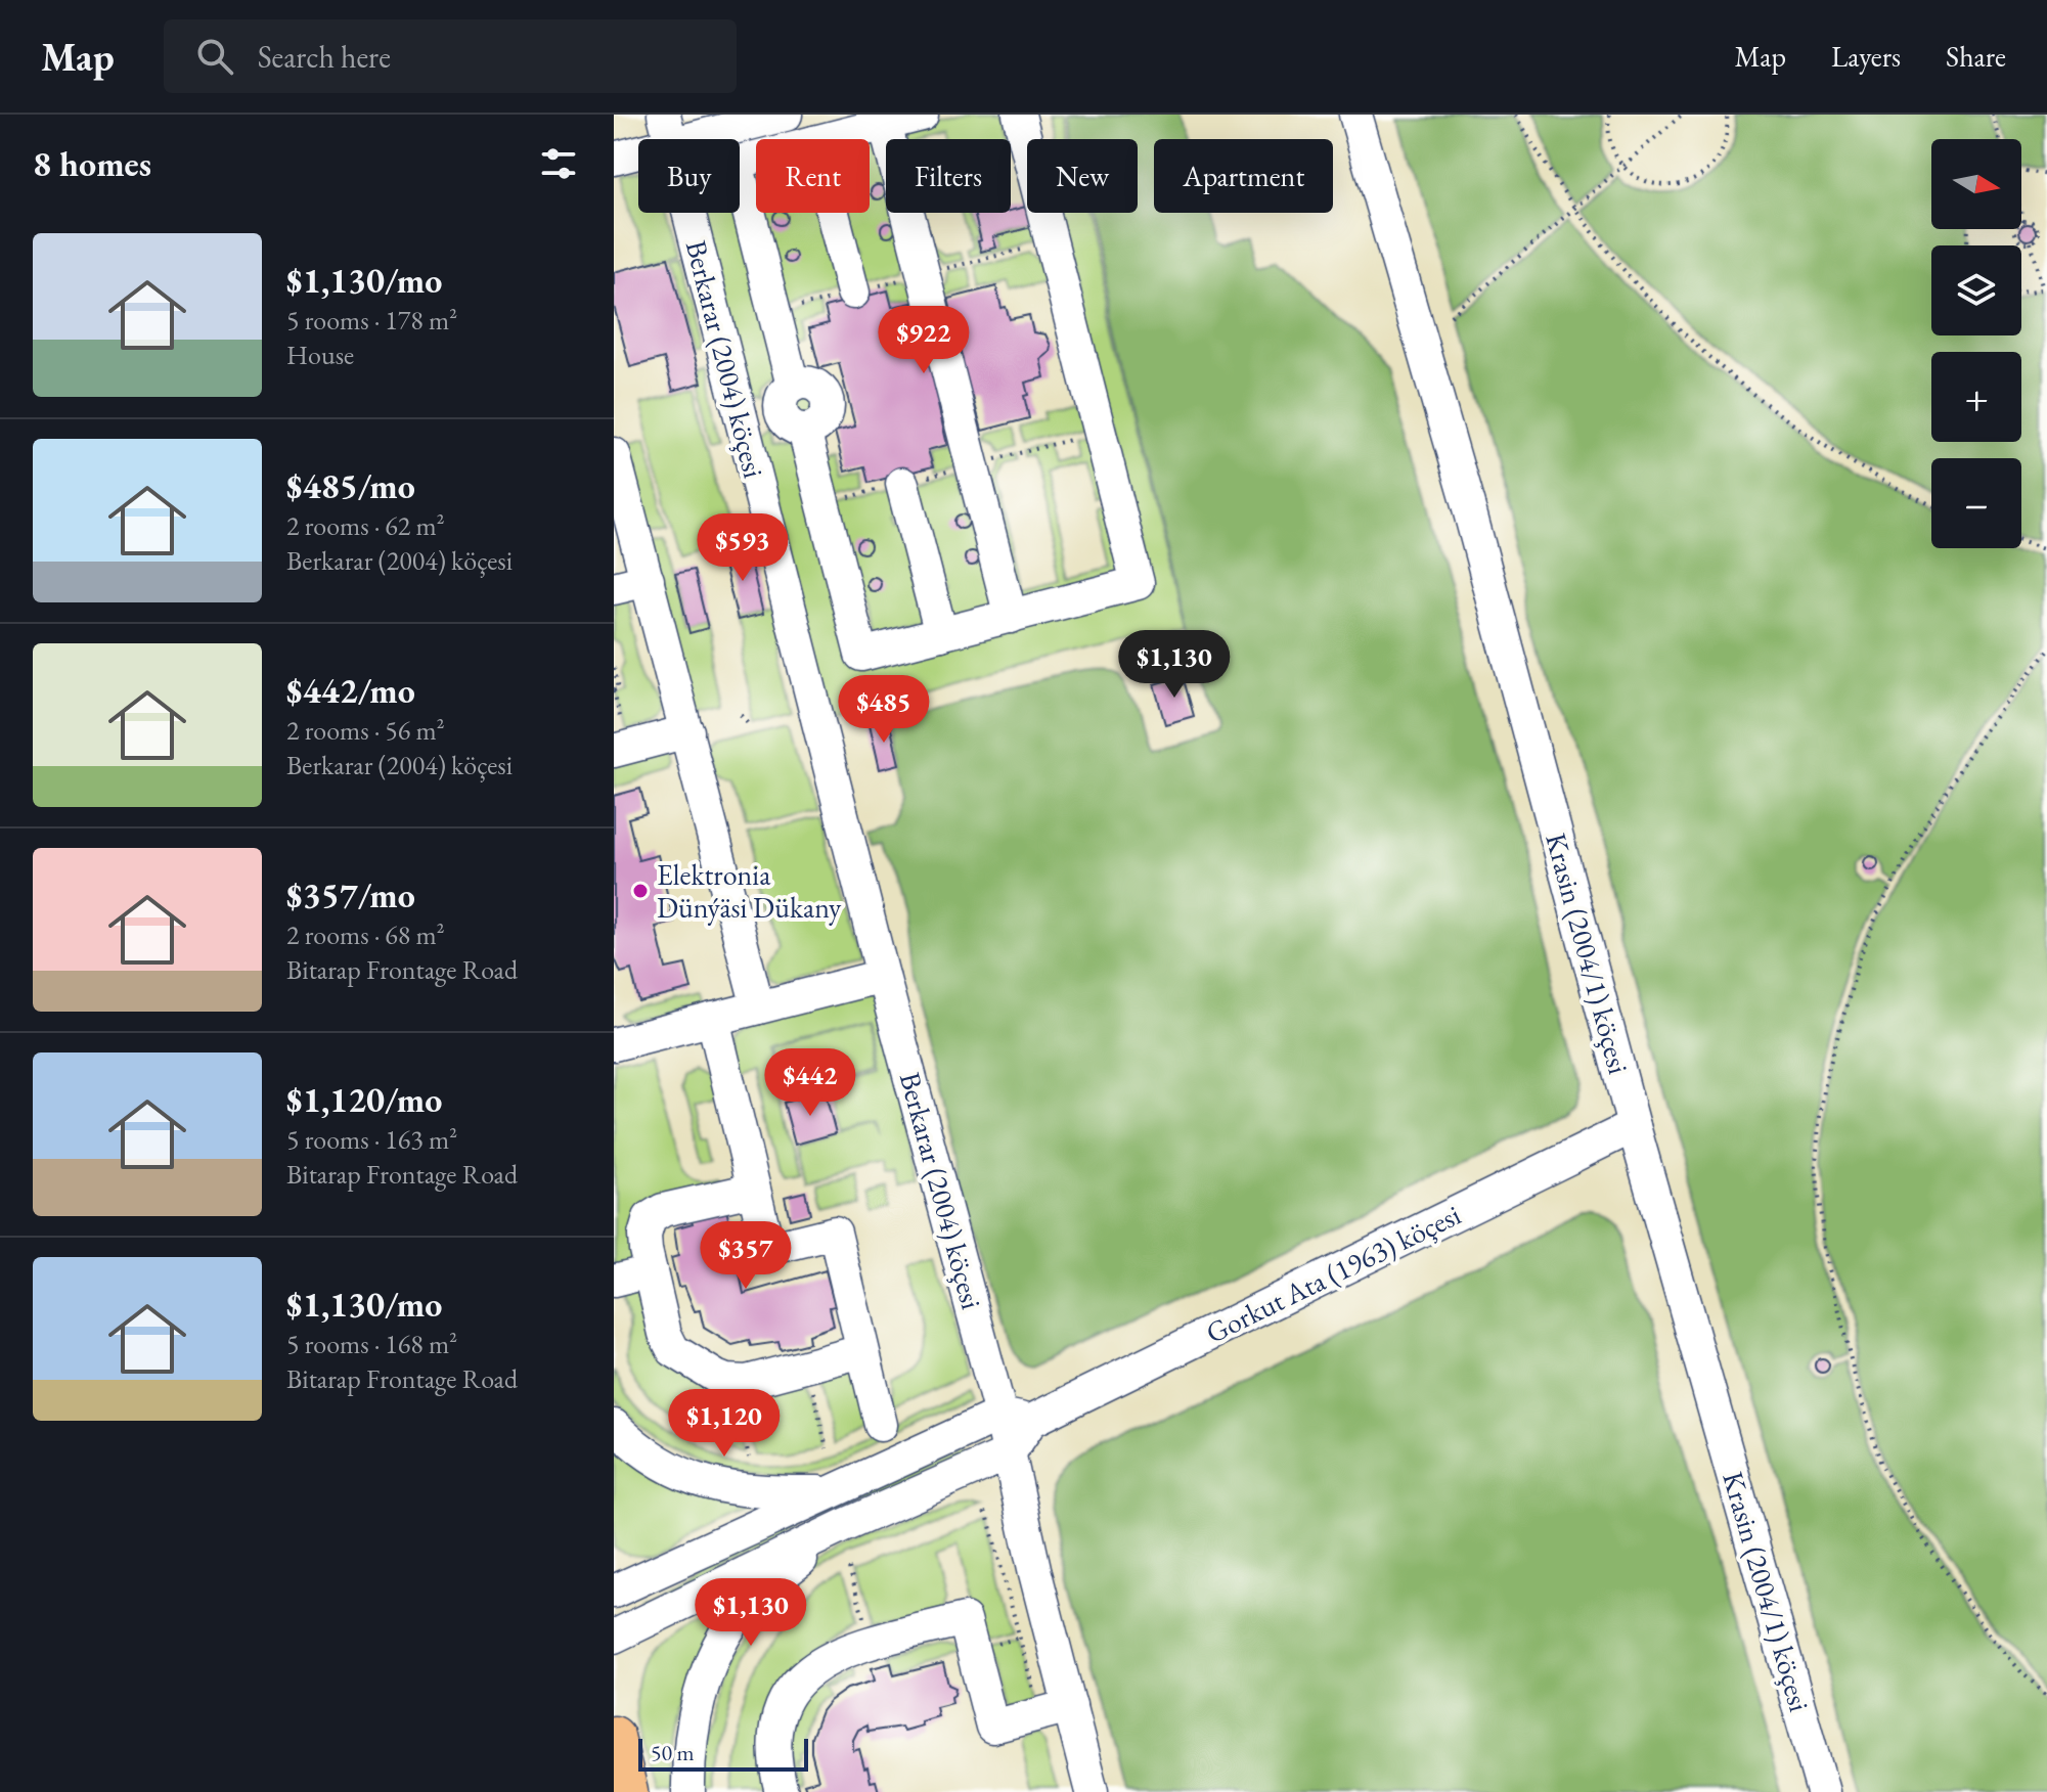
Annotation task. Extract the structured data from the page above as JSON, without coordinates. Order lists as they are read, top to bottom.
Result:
{
  "streets": {
    "street": ["Berkarar (2004) köçesi", "Krasin (2004/1) köçesi", "Gorkut Ata (1963) köçesi"]
  },
  "crossings": [
    ["Berkarar (2004) köçesi", "Gorkut Ata (1963) köçesi"],
    ["Krasin (2004/1) köçesi", "Gorkut Ata (1963) köçesi"]
  ],
  "places": ["Elektronia Dünýäsi Dükany"],
  "scale_bar": "50 m",
  "north": "right",
  "page": {
    "header": "Map",
    "search": "Search here",
    "nav": ["Map", "Layers", "Share"],
    "heading": "8 homes",
    "map_buttons": ["+", "−"],
    "chip": [
      "Buy",
      "Rent",
      "Filters",
      "New",
      "Apartment"
    ],
    "list": [
      {
        "name": "$1,130/mo",
        "note": "5 rooms · 178 m² · House"
      },
      {
        "name": "$485/mo",
        "note": "2 rooms · 62 m² · Berkarar (2004) köçesi"
      },
      {
        "name": "$442/mo",
        "note": "2 rooms · 56 m² · Berkarar (2004) köçesi"
      },
      {
        "name": "$357/mo",
        "note": "2 rooms · 68 m² · Bitarap Frontage Road"
      },
      {
        "name": "$1,120/mo",
        "note": "5 rooms · 163 m² · Bitarap Frontage Road"
      },
      {
        "name": "$1,130/mo",
        "note": "5 rooms · 168 m² · Bitarap Frontage Road"
      }
    ],
    "price": [
      "$922",
      "$593",
      "$1,130",
      "$485",
      "$442",
      "$357",
      "$1,120",
      "$1,130"
    ],
    "scale": "50 m"
  }
}
